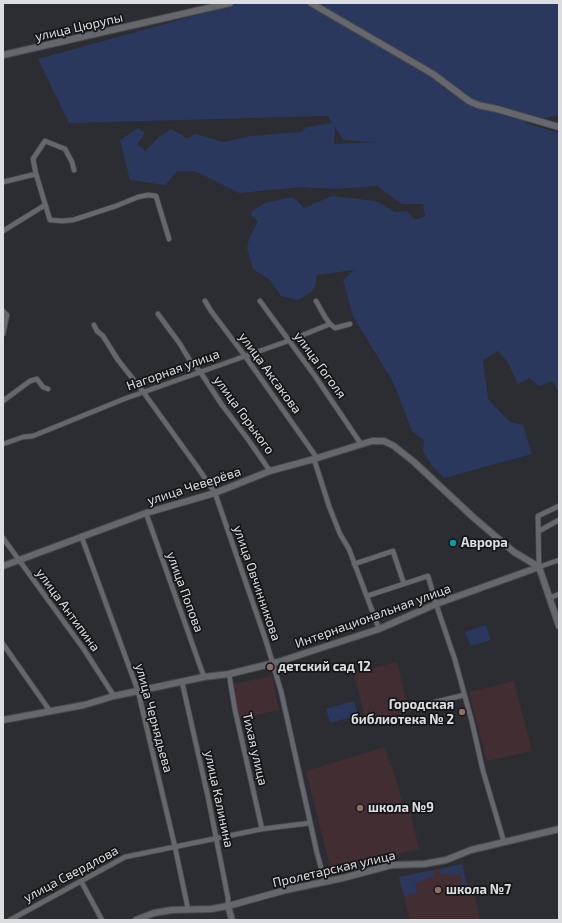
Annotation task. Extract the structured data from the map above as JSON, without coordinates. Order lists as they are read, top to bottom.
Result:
{
  "streets": {
    "street": [
      "улица Цюрупы",
      "улица Гоголя",
      "Нагорная улица",
      "улица Аксакова",
      "улица Горького",
      "улица Чеверёва",
      "улица Овчинникова",
      "улица Попова",
      "улица Антипина",
      "Интернациональная улица",
      "улица Чернядьева",
      "Тихая улица",
      "улица Калинина",
      "Пролетарская улица",
      "улица Свердлова"
    ]
  },
  "crossings": [
    ["улица Гоголя", "Нагорная улица"],
    ["улица Гоголя", "улица Чеверёва"],
    ["Нагорная улица", "улица Аксакова"],
    ["Нагорная улица", "улица Горького"],
    ["Нагорная улица", "улица Овчинникова"],
    ["улица Аксакова", "улица Чеверёва"],
    ["улица Аксакова", "Интернациональная улица"],
    ["улица Горького", "улица Чеверёва"],
    ["улица Чеверёва", "улица Овчинникова"],
    ["улица Чеверёва", "улица Попова"],
    ["улица Чеверёва", "улица Антипина"],
    ["улица Чеверёва", "Интернациональная улица"],
    ["улица Чеверёва", "улица Чернядьева"],
    ["улица Овчинникова", "Интернациональная улица"],
    ["улица Овчинникова", "Пролетарская улица"],
    ["улица Овчинникова", "улица Свердлова"],
    ["улица Попова", "Интернациональная улица"],
    ["улица Антипина", "Интернациональная улица"],
    ["Интернациональная улица", "улица Чернядьева"],
    ["Интернациональная улица", "Тихая улица"],
    ["Интернациональная улица", "улица Калинина"],
    ["улица Чернядьева", "Пролетарская улица"],
    ["улица Чернядьева", "улица Свердлова"],
    ["Тихая улица", "улица Свердлова"],
    ["улица Калинина", "Пролетарская улица"],
    ["улица Калинина", "улица Свердлова"]
  ],
  "places": [
    "Аврора",
    "детский сад 12",
    "Городская библиотека № 2",
    "школа №9",
    "школа №7"
  ]
}
